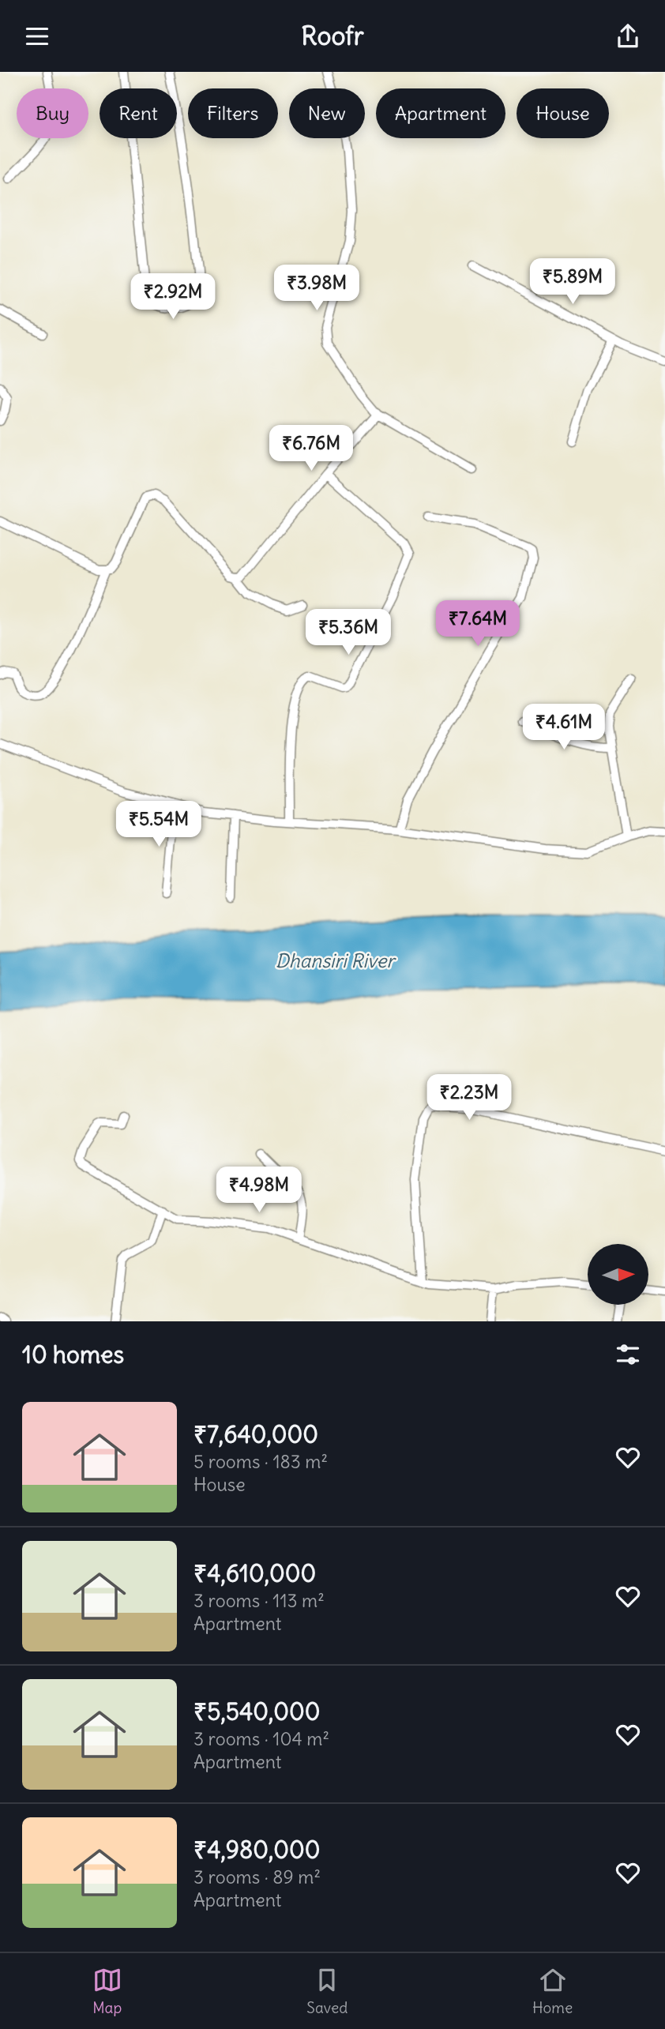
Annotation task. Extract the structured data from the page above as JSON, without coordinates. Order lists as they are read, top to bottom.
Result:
{
  "water": ["Dhansiri River"],
  "north": "right",
  "page": {
    "header": "Roofr",
    "chip": [
      "Buy",
      "Rent",
      "Filters",
      "New",
      "Apartment",
      "House"
    ],
    "price": [
      "₹5.89M",
      "₹3.98M",
      "₹2.92M",
      "₹6.76M",
      "₹7.64M",
      "₹5.36M",
      "₹4.61M",
      "₹5.54M",
      "₹2.23M",
      "₹4.98M"
    ],
    "heading": "10 homes",
    "list": [
      {
        "name": "₹7,640,000",
        "note": "5 rooms · 183 m² · House"
      },
      {
        "name": "₹4,610,000",
        "note": "3 rooms · 113 m² · Apartment"
      },
      {
        "name": "₹5,540,000",
        "note": "3 rooms · 104 m² · Apartment"
      },
      {
        "name": "₹4,980,000",
        "note": "3 rooms · 89 m² · Apartment"
      }
    ],
    "tabs": ["Map", "Saved", "Home"]
  }
}
